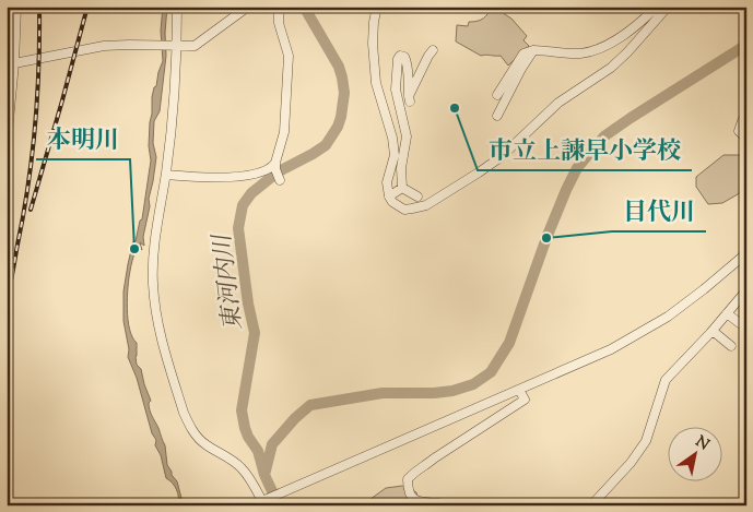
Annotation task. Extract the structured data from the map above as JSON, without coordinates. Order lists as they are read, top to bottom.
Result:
{
  "water": ["東河内川"],
  "places": ["市立上諫早小学校", "目代川", "本明川"],
  "north": "top right"
}
